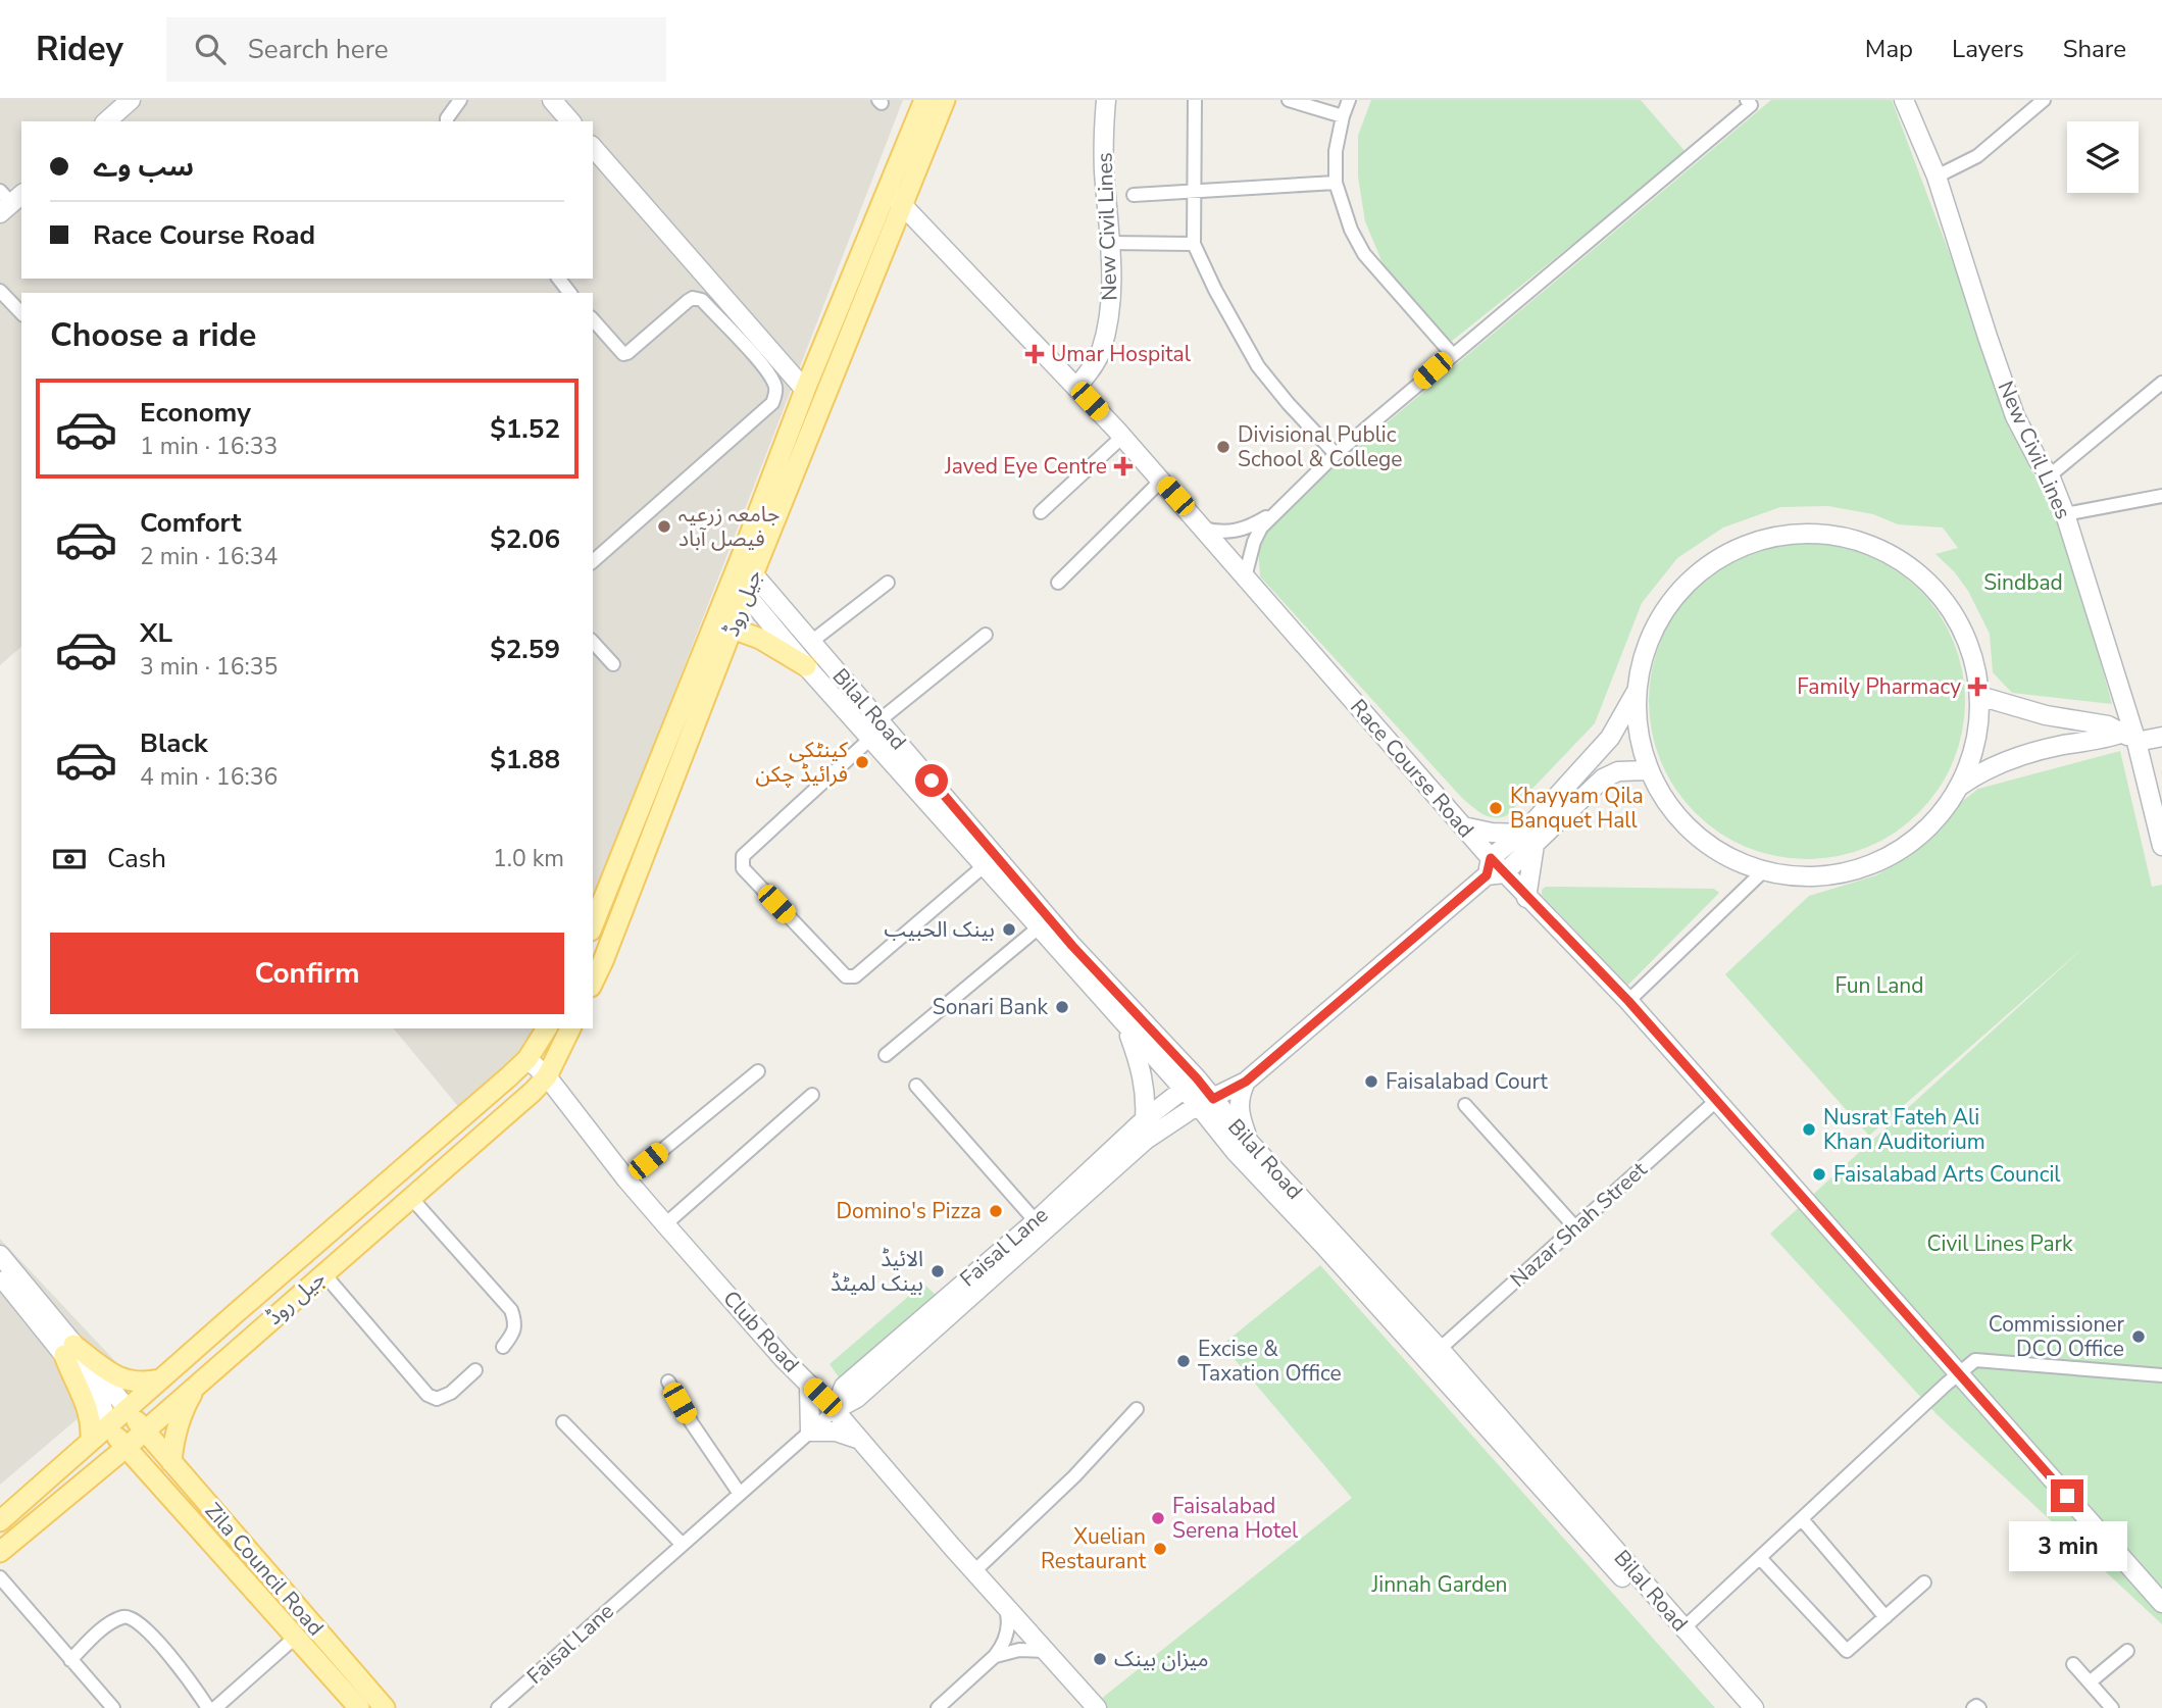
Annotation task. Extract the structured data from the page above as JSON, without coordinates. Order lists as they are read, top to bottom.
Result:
{
  "streets": {
    "main road": ["جیل روڈ", "Zila Council Road"],
    "street": [
      "New Civil Lines",
      "Bilal Road",
      "Race Course Road",
      "Nazar Shah Street",
      "Faisal Lane",
      "Club Road"
    ]
  },
  "crossings": [
    ["New Civil Lines", "Race Course Road"],
    ["جیل روڈ", "Bilal Road"],
    ["جیل روڈ", "Race Course Road"],
    ["جیل روڈ", "Club Road"],
    ["جیل روڈ", "Zila Council Road"],
    ["Bilal Road", "Nazar Shah Street"],
    ["Bilal Road", "Faisal Lane"],
    ["Race Course Road", "Nazar Shah Street"],
    ["Race Course Road", "Faisal Lane"],
    ["Faisal Lane", "Club Road"]
  ],
  "parks": [
    "Sindbad",
    "Fun Land",
    "Civil Lines Park",
    "Jinnah Garden"
  ],
  "places": {
    "health": ["Umar Hospital", "Javed Eye Centre", "Family Pharmacy"],
    "other": [
      "Divisional Public School & College",
      "جامعہ زرعیہ فیصل آباد",
      "کینٹکی فرائیڈ چکن",
      "Khayyam Qila Banquet Hall",
      "بينک الحبيب",
      "Sonari Bank",
      "Faisalabad Court",
      "Nusrat Fateh Ali Khan Auditorium",
      "Faisalabad Arts Council",
      "Domino's Pizza",
      "الائیڈ بینک لمیٹڈ",
      "Commissioner DCO Office",
      "Excise & Taxation Office",
      "Faisalabad Serena Hotel",
      "Xuelian Restaurant",
      "میزان بینک"
    ]
  },
  "page": {
    "header": "Ridey",
    "search": "Search here",
    "nav": ["Map", "Layers", "Share"],
    "banner": ["سب وے", "Race Course Road"],
    "heading": "Choose a ride",
    "list": [
      {
        "name": "Economy",
        "note": "1 min · 16:33",
        "value": "$1.52"
      },
      {
        "name": "Comfort",
        "note": "2 min · 16:34",
        "value": "$2.06"
      },
      {
        "name": "XL",
        "note": "3 min · 16:35",
        "value": "$2.59"
      },
      {
        "name": "Black",
        "note": "4 min · 16:36",
        "value": "$1.88"
      }
    ],
    "pay": ["Cash", "1.0 km"],
    "buttons": "Confirm",
    "bubble": "3 min"
  }
}
